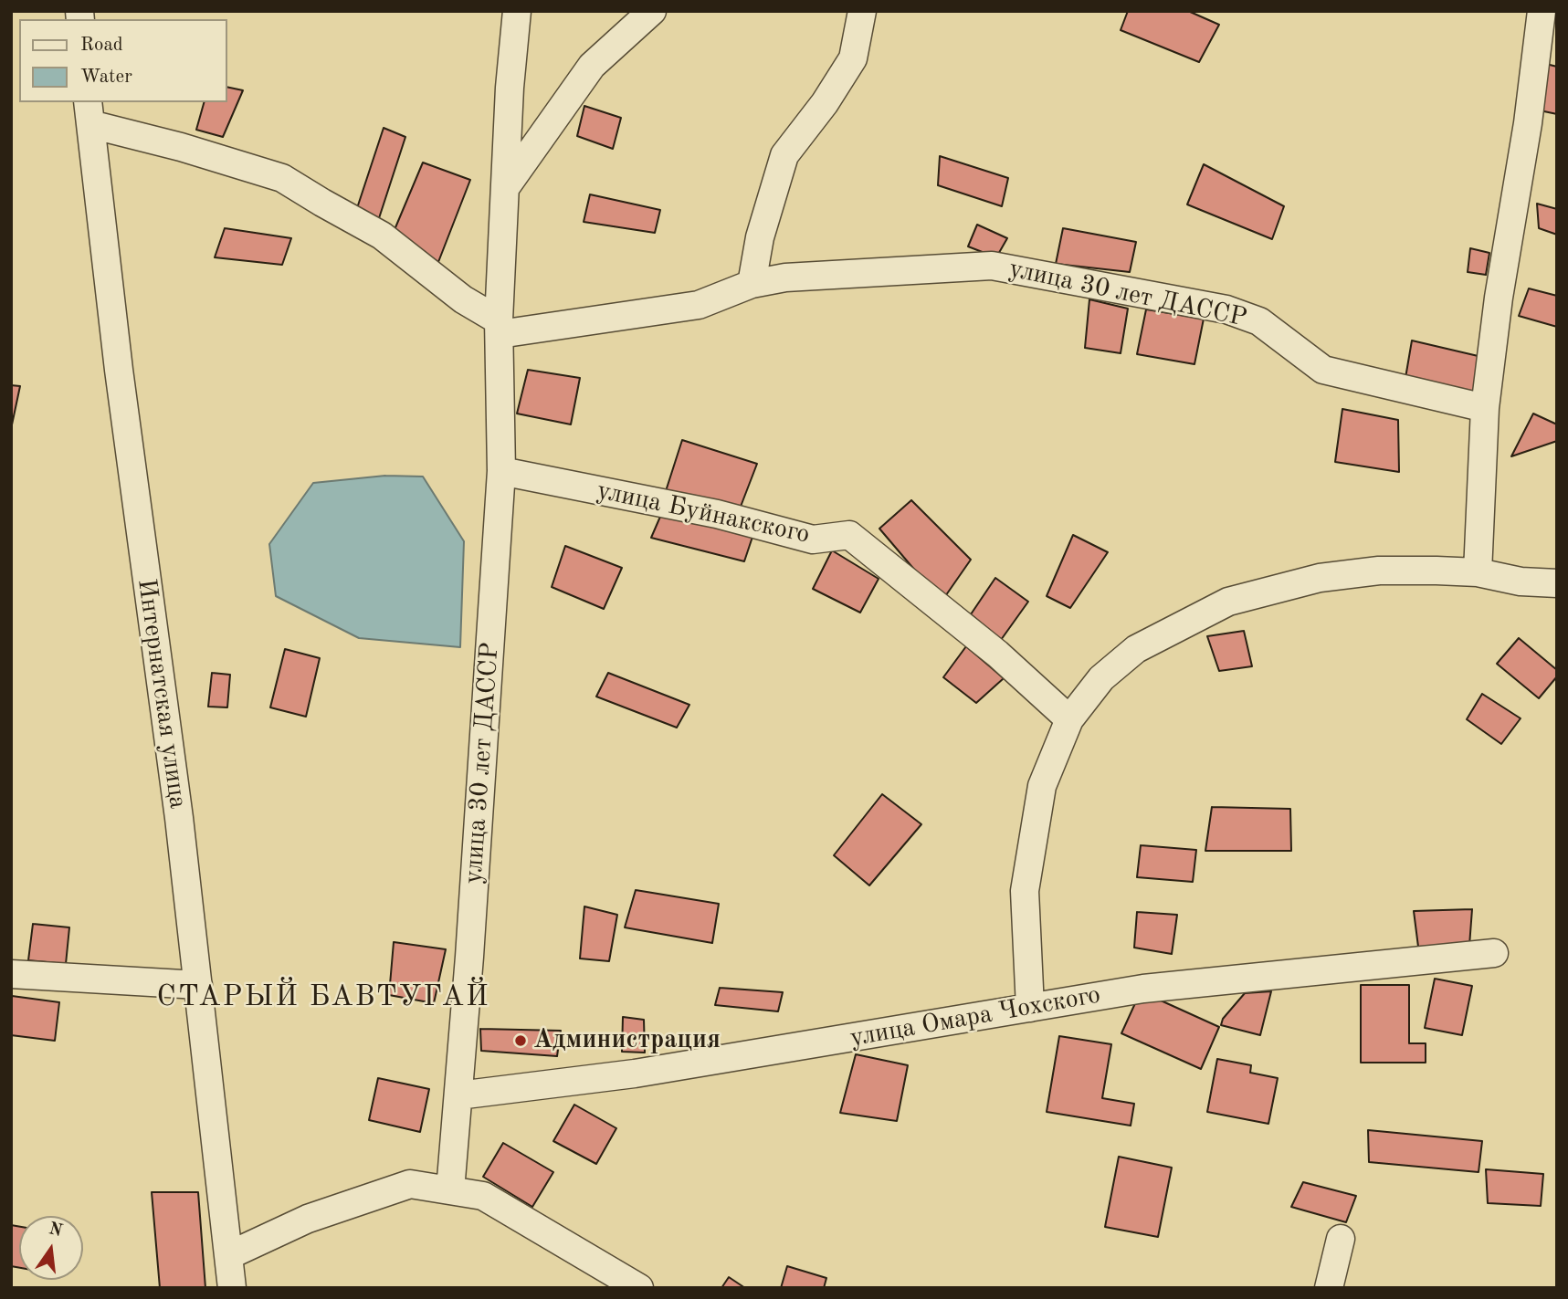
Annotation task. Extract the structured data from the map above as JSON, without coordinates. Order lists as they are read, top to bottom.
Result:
{
  "streets": {
    "street": [
      "улица 30 лет ДАССР",
      "улица Буйнакского",
      "Интернатская улица",
      "улица Омара Чохского"
    ]
  },
  "crossings": [
    ["улица 30 лет ДАССР", "улица Буйнакского"],
    ["улица 30 лет ДАССР", "улица Омара Чохского"]
  ],
  "districts": ["СТАРЫЙ БАВТУГАЙ"],
  "places": ["Администрация"],
  "legend": ["Road", "Water"],
  "north": "top"
}
